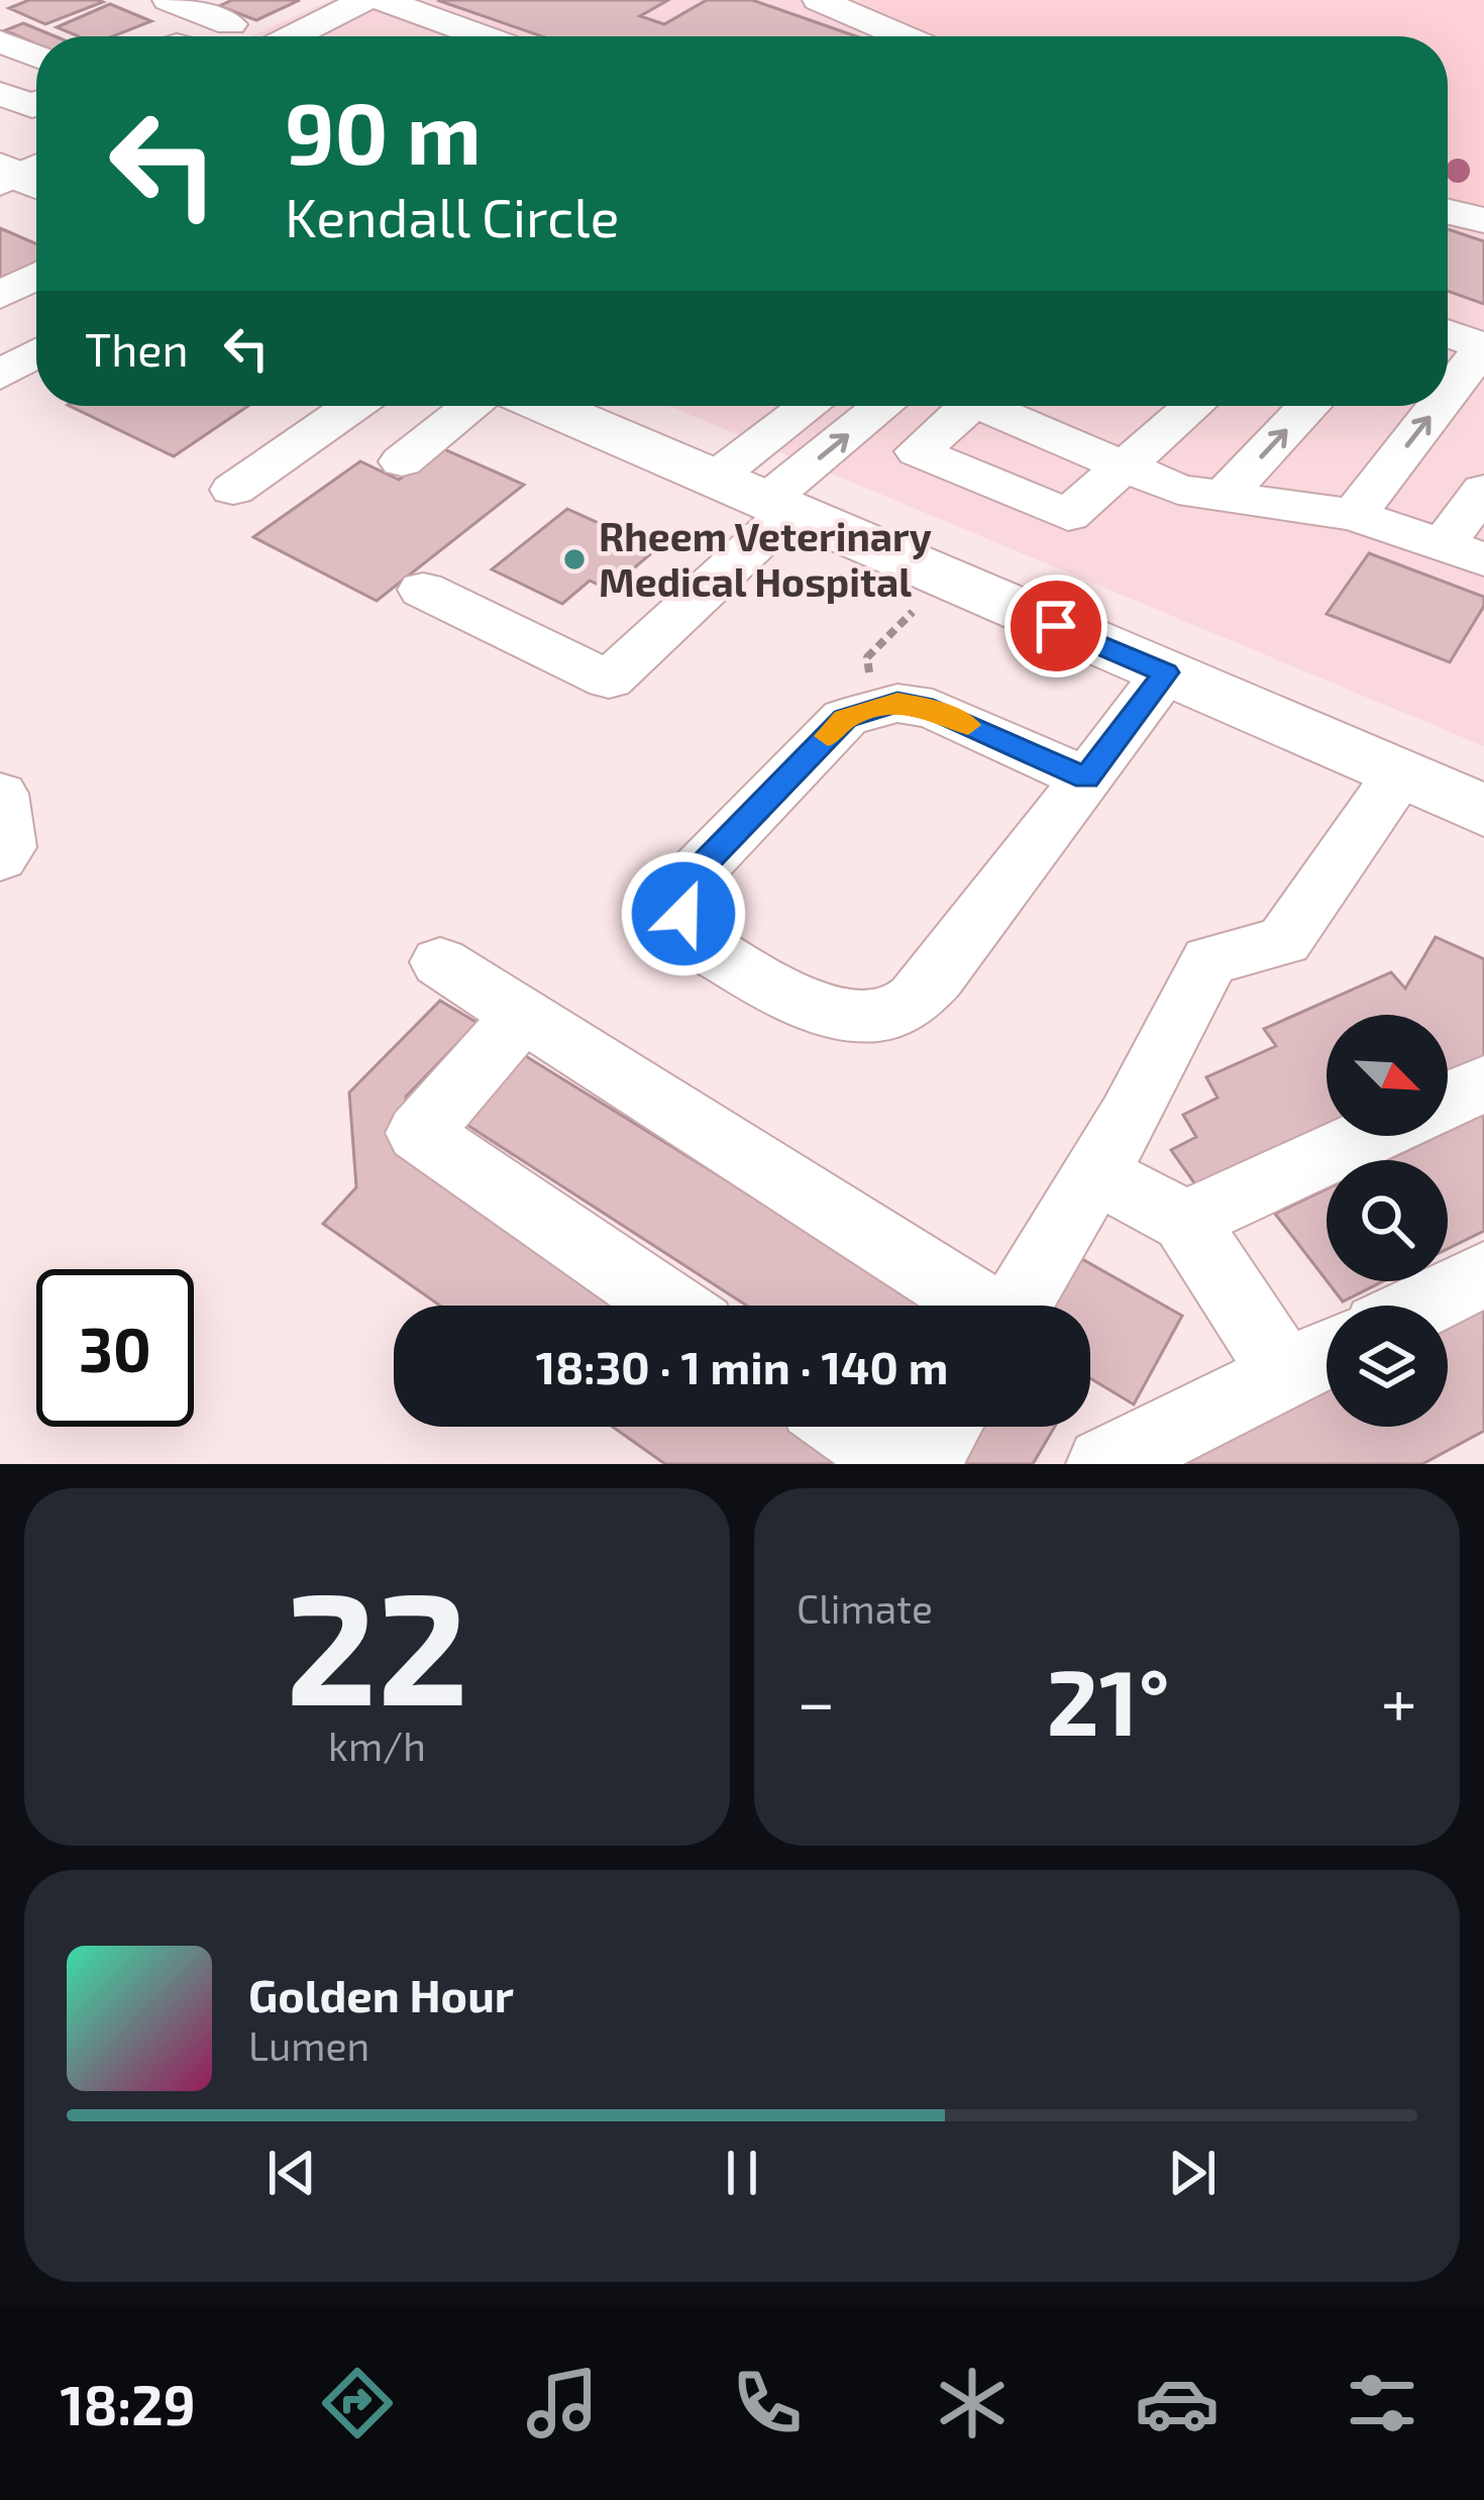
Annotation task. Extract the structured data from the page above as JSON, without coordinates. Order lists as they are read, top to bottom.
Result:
{
  "places": ["Rheem Veterinary Medical Hospital"],
  "north": "bottom right",
  "page": {
    "turn": ["90 m", "Kendall Circle"],
    "then": "Then",
    "limit": "30",
    "trip": "18:30 · 1 min · 140 m",
    "tile": [
      ["22", "km/h"],
      "Climate"
    ],
    "heat": ["−", "21°", "+"],
    "song": ["Golden Hour", "Lumen"],
    "tabs": "18:29"
  }
}
